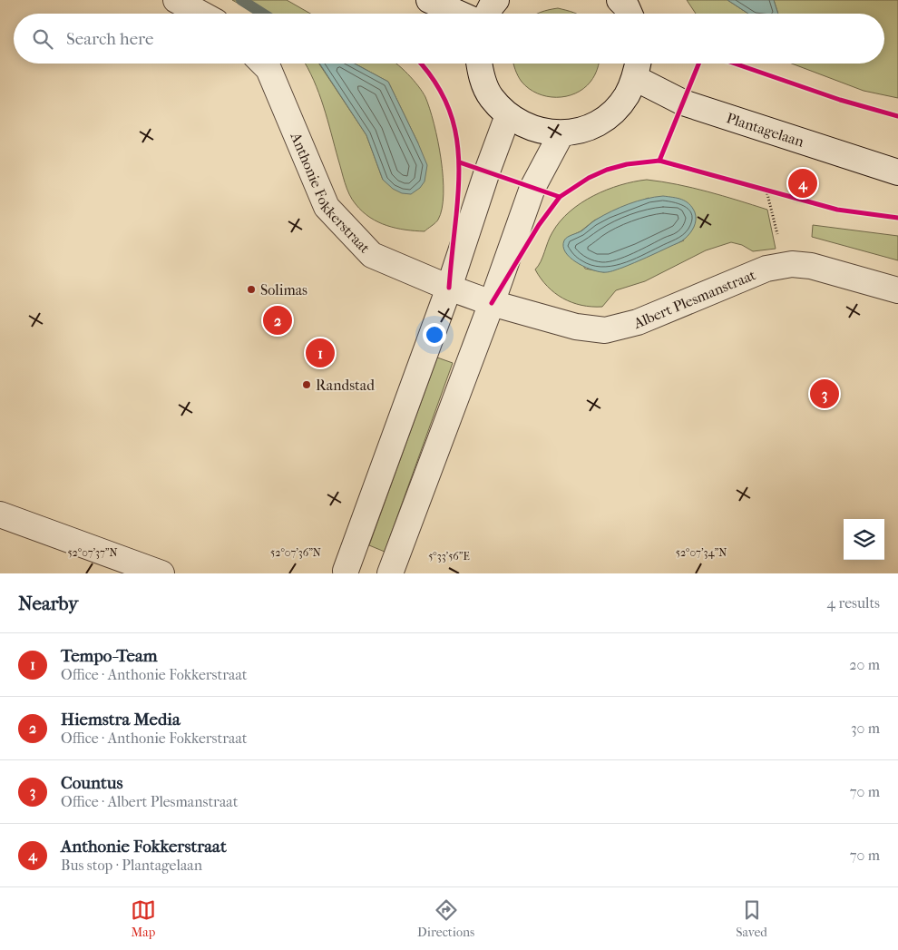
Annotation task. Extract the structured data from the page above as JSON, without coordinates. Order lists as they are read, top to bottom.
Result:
{
  "streets": {
    "street": ["Plantagelaan", "Anthonie Fokkerstraat", "Albert Plesmanstraat"]
  },
  "crossings": [
    ["Anthonie Fokkerstraat", "Albert Plesmanstraat"]
  ],
  "places": ["Solimas", "Randstad"],
  "page": {
    "search": "Search here",
    "pins": [
      "4",
      "2",
      "1",
      "3"
    ],
    "heading": ["Nearby", "4 results"],
    "list": [
      {
        "mark": "1",
        "name": "Tempo-Team",
        "note": "Office · Anthonie Fokkerstraat",
        "value": "20 m"
      },
      {
        "mark": "2",
        "name": "Hiemstra Media",
        "note": "Office · Anthonie Fokkerstraat",
        "value": "30 m"
      },
      {
        "mark": "3",
        "name": "Countus",
        "note": "Office · Albert Plesmanstraat",
        "value": "70 m"
      },
      {
        "mark": "4",
        "name": "Anthonie Fokkerstraat",
        "note": "Bus stop · Plantagelaan",
        "value": "70 m"
      }
    ],
    "nav": ["Map", "Directions", "Saved"]
  },
  "coordinates": [
    "52°07'37\"N",
    "52°07'36\"N",
    "52°07'34\"N",
    "5°33'56\"E"
  ]
}
